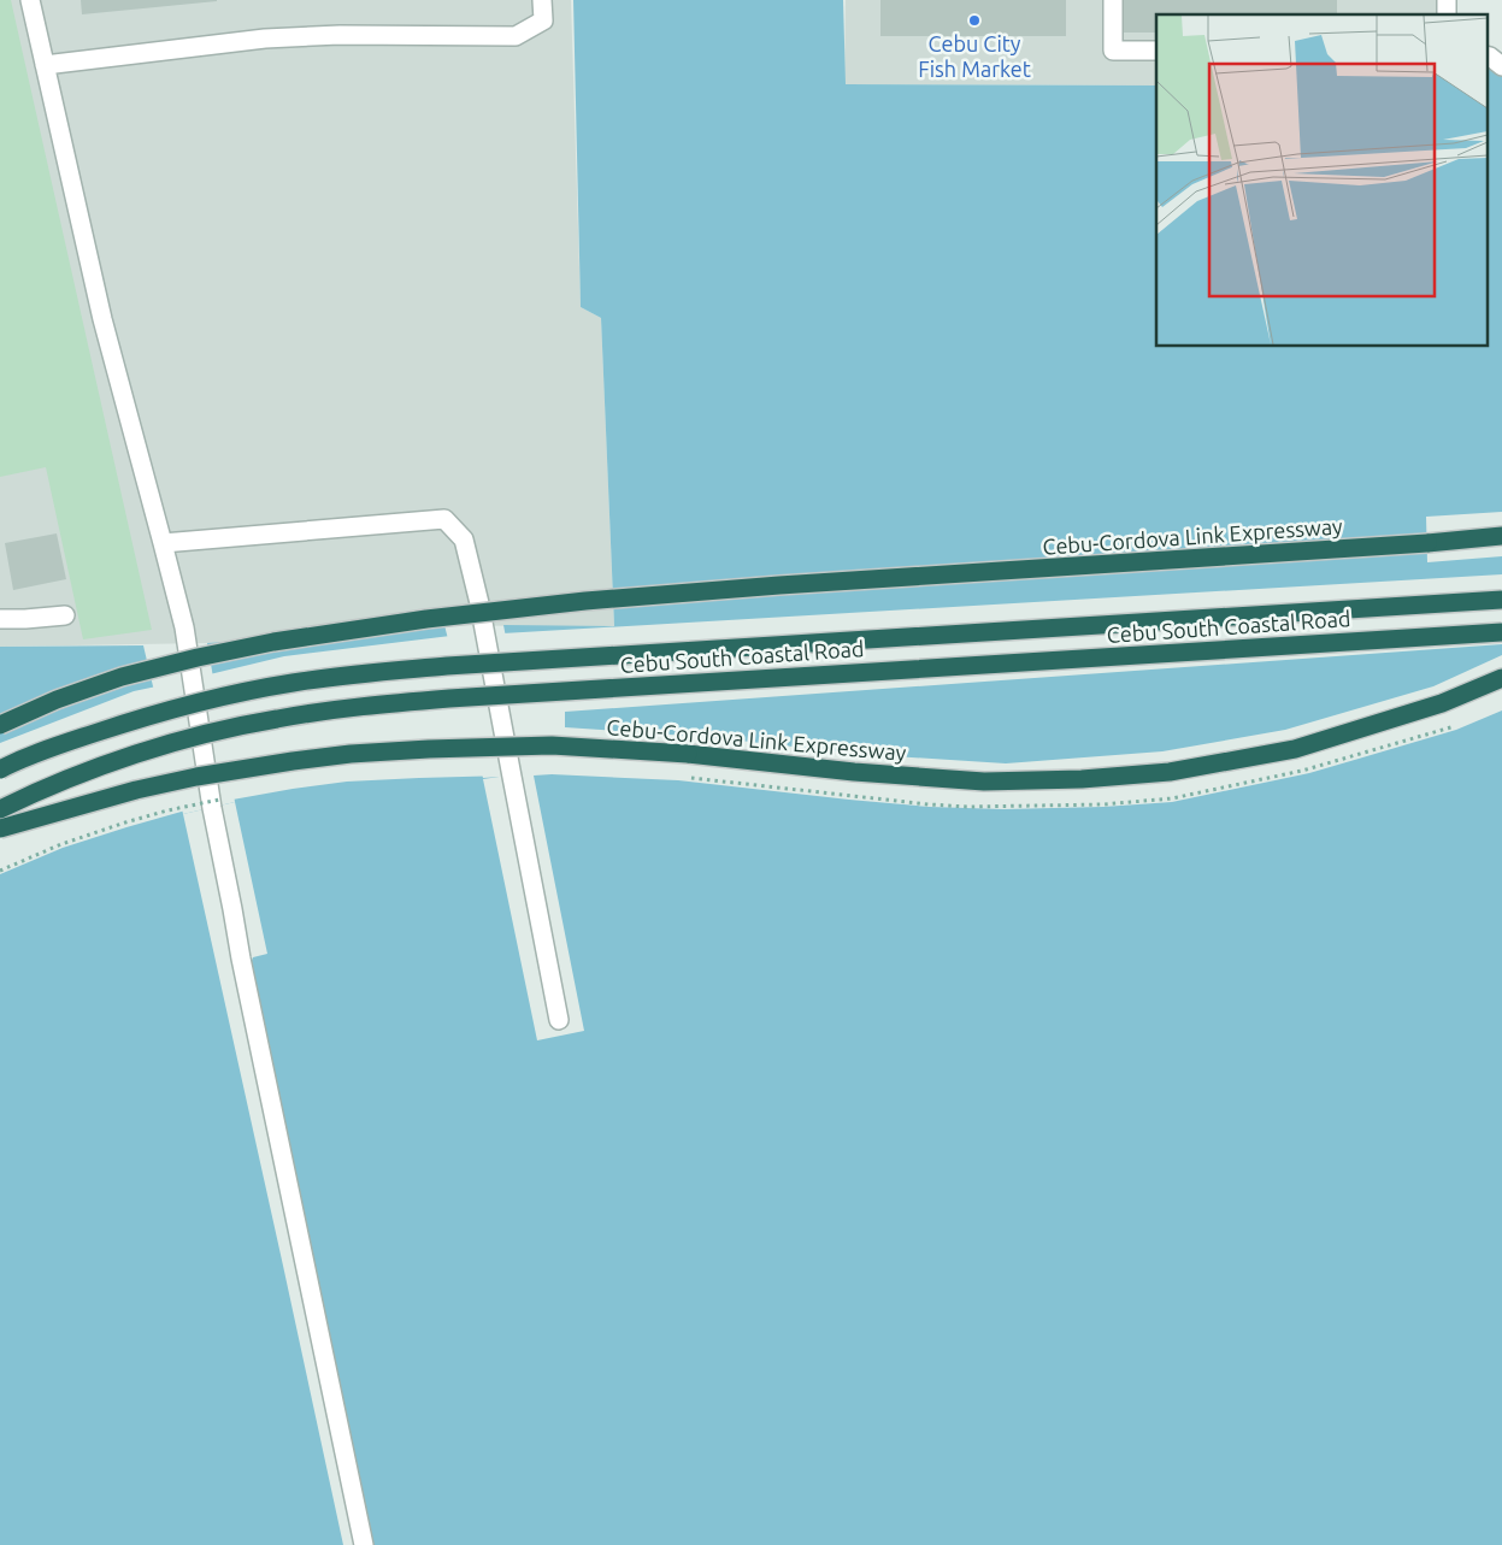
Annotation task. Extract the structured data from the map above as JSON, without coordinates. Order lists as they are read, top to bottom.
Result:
{
  "streets": {
    "highway": ["Cebu-Cordova Link Expressway", "Cebu South Coastal Road"]
  },
  "places": ["Cebu City Fish Market"]
}
